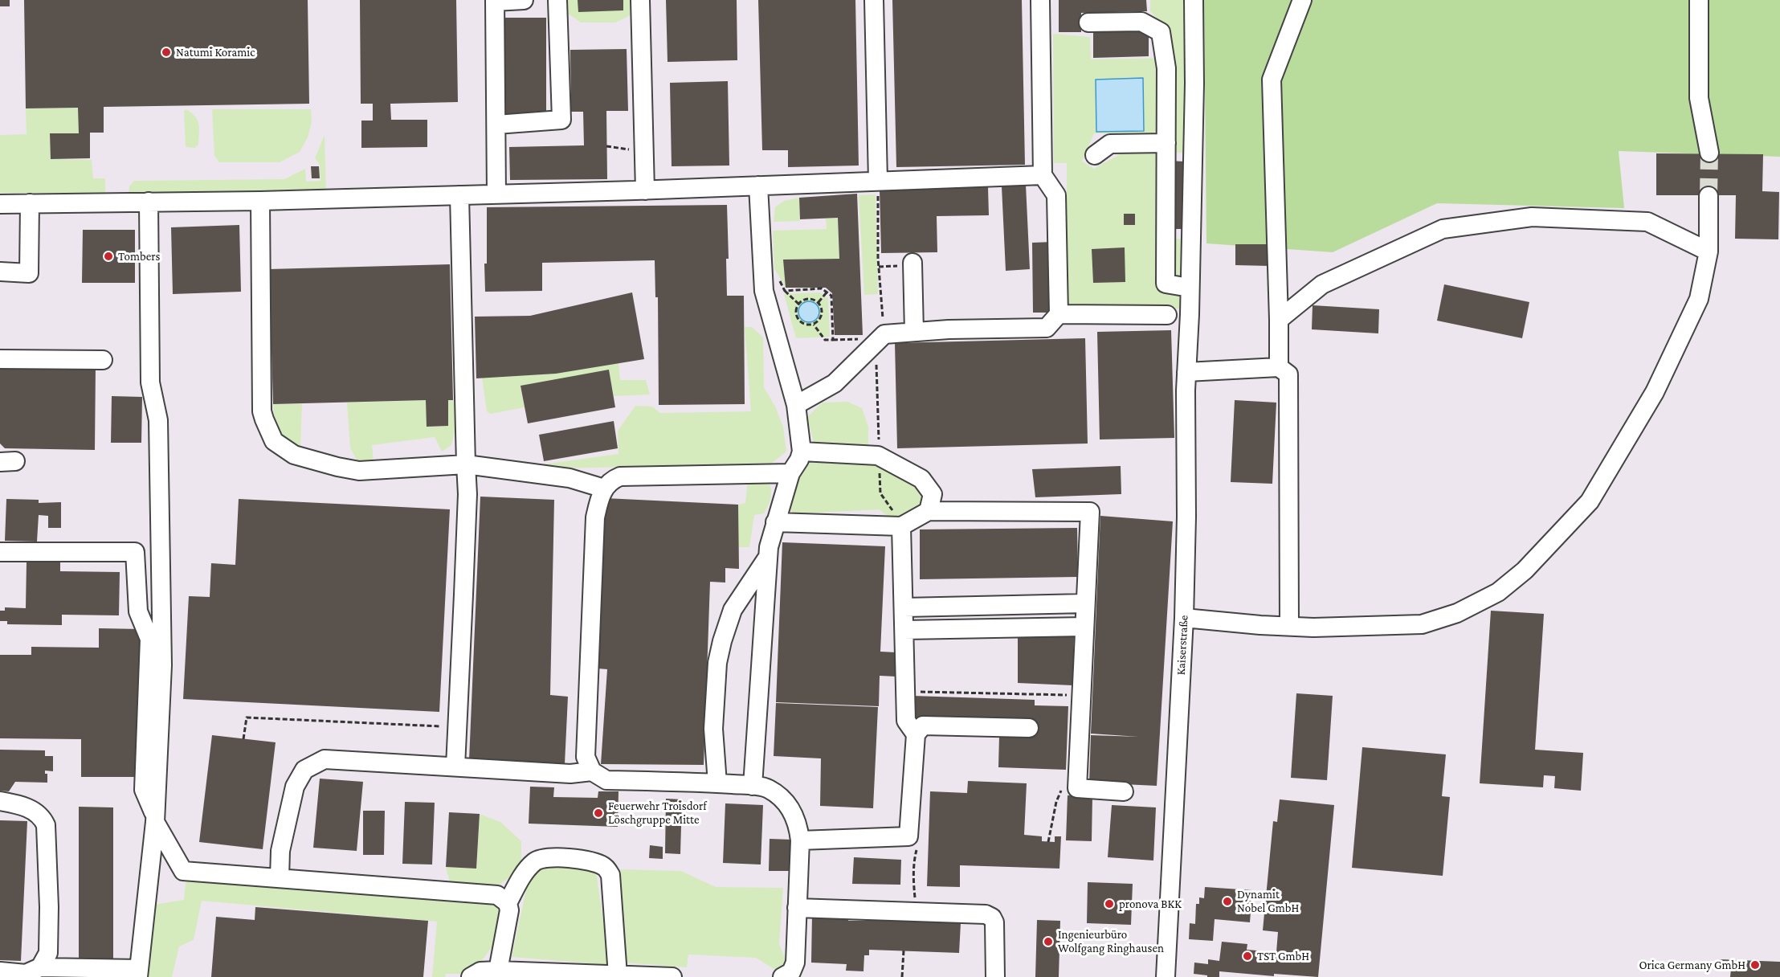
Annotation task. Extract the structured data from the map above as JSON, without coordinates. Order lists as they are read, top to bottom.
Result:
{
  "streets": {
    "lane": ["Kaiserstraße"]
  },
  "places": [
    "Natumi Koramic",
    "Tombers",
    "Feuerwehr Troisdorf Löschgruppe Mitte",
    "Dynamit Nobel GmbH",
    "pronova BKK",
    "Ingenieurbüro Wolfgang Ringhausen",
    "TST GmbH",
    "Orica Germany GmbH"
  ]
}
